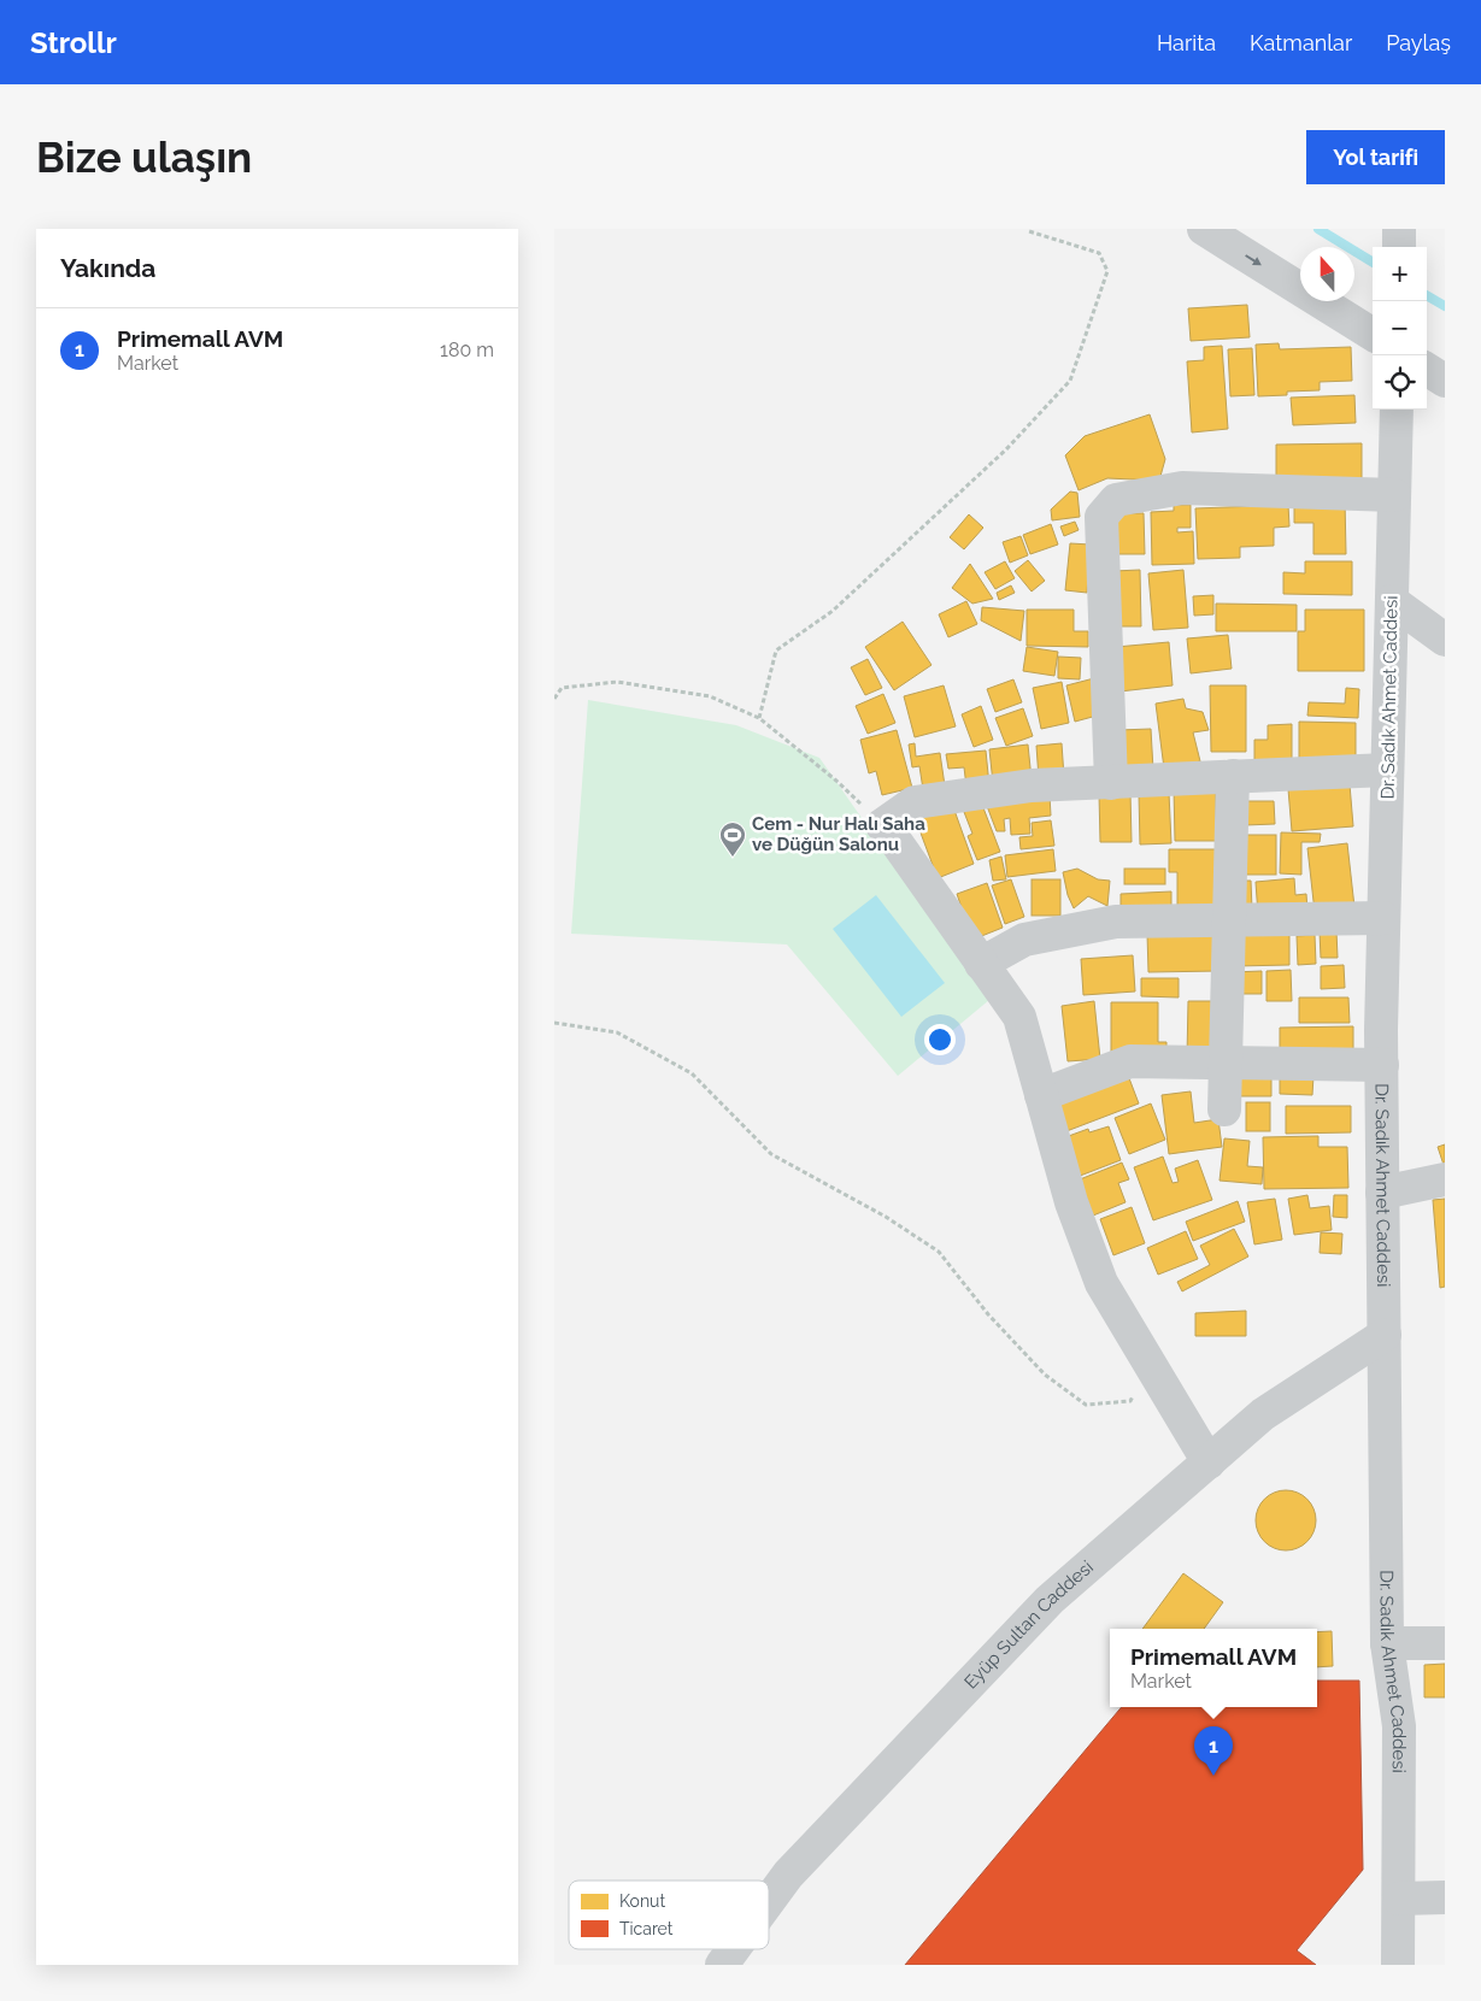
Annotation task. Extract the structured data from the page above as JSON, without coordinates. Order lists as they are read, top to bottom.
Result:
{
  "streets": {
    "street": ["Dr. Sadık Ahmet Caddesi", "Eyüp Sultan Caddesi"]
  },
  "crossings": [
    ["Dr. Sadık Ahmet Caddesi", "Eyüp Sultan Caddesi"]
  ],
  "places": {
    "sports": ["Cem - Nur Halı Saha ve Düğün Salonu"]
  },
  "legend": ["Konut", "Ticaret"],
  "north": "top",
  "page": {
    "header": "Strollr",
    "nav": ["Harita", "Katmanlar", "Paylaş"],
    "buttons": "Yol tarifi",
    "title": "Bize ulaşın",
    "heading": "Yakında",
    "map_buttons": ["+", "−"],
    "list": [
      {
        "mark": "1",
        "name": "Primemall AVM",
        "note": "Market",
        "value": "180 m"
      }
    ],
    "popup": ["Primemall AVM", "Market"],
    "pins": "1"
  }
}
